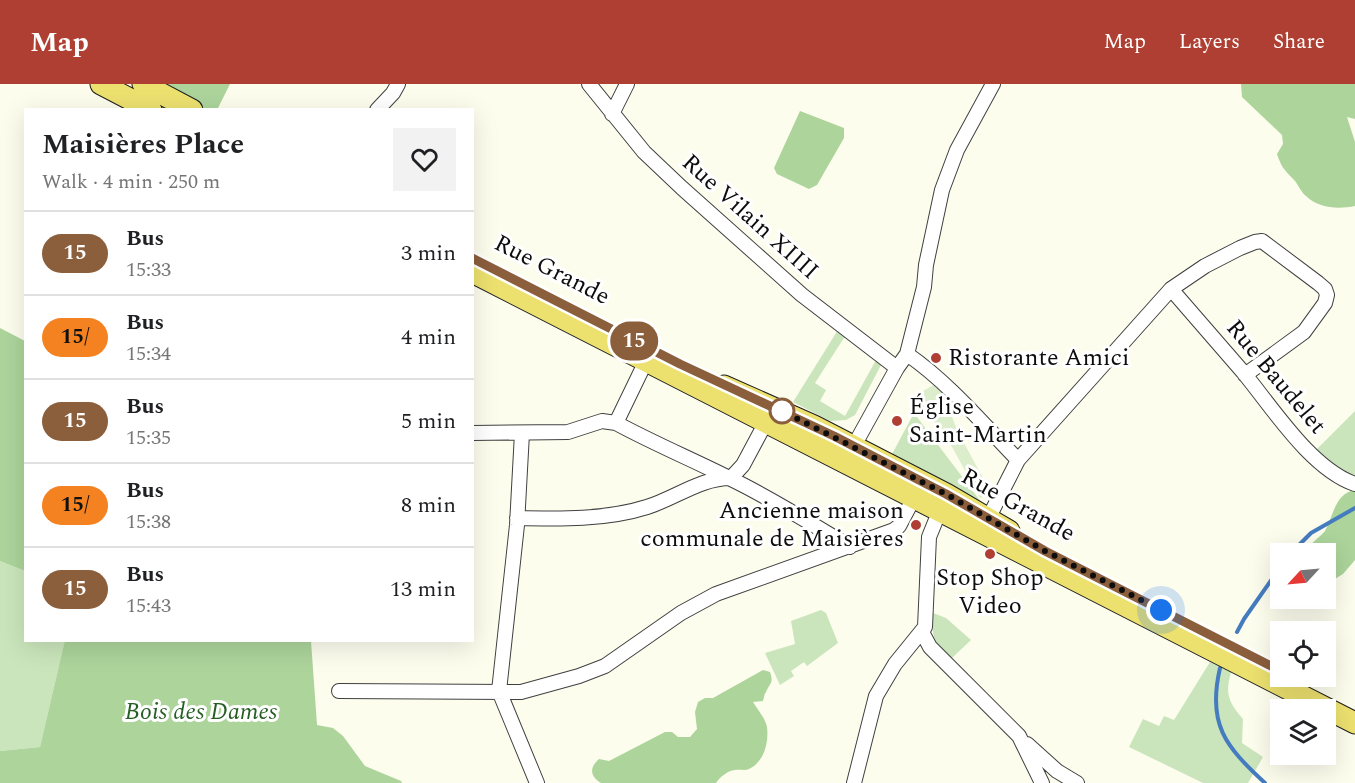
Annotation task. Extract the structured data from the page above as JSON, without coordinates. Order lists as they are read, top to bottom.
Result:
{
  "streets": {
    "main road": ["Rue Grande"],
    "street": ["Rue Vilain XIIII", "Rue Baudelet"]
  },
  "parks": ["Bois des Dames"],
  "places": [
    "Ristorante Amici",
    "Église Saint-Martin",
    "Ancienne maison communale de Maisières",
    "Stop Shop Video"
  ],
  "lines": ["bus line 15"],
  "north": "bottom left",
  "page": {
    "header": "Map",
    "nav": ["Map", "Layers", "Share"],
    "on_map": "15",
    "heading": ["Maisières Place", "Walk · 4 min · 250 m"],
    "list": [
      {
        "mark": "15",
        "name": "Bus",
        "note": "15:33",
        "value": "3 min"
      },
      {
        "mark": "15/",
        "name": "Bus",
        "note": "15:34",
        "value": "4 min"
      },
      {
        "mark": "15",
        "name": "Bus",
        "note": "15:35",
        "value": "5 min"
      },
      {
        "mark": "15/",
        "name": "Bus",
        "note": "15:38",
        "value": "8 min"
      },
      {
        "mark": "15",
        "name": "Bus",
        "note": "15:43",
        "value": "13 min"
      }
    ]
  }
}
